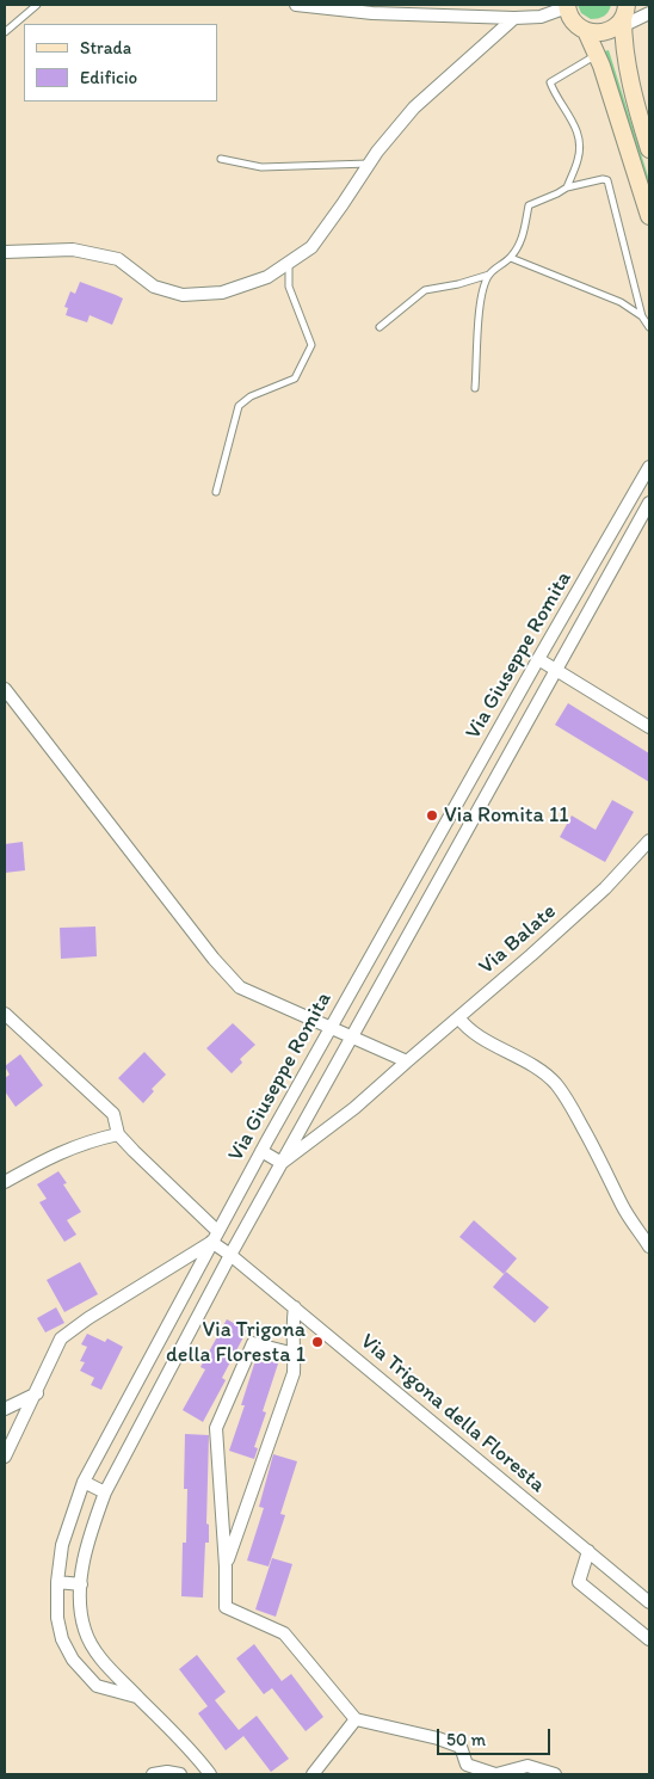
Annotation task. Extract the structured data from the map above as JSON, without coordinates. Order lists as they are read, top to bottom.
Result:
{
  "streets": {
    "street": ["Via Giuseppe Romita", "Via Balate", "Via Trigona della Floresta"]
  },
  "crossings": [
    ["Via Giuseppe Romita", "Via Balate"],
    ["Via Giuseppe Romita", "Via Trigona della Floresta"]
  ],
  "places": ["Via Romita 11", "Via Trigona della Floresta 1"],
  "legend": ["Strada", "Edificio"],
  "scale_bar": "50 m"
}
